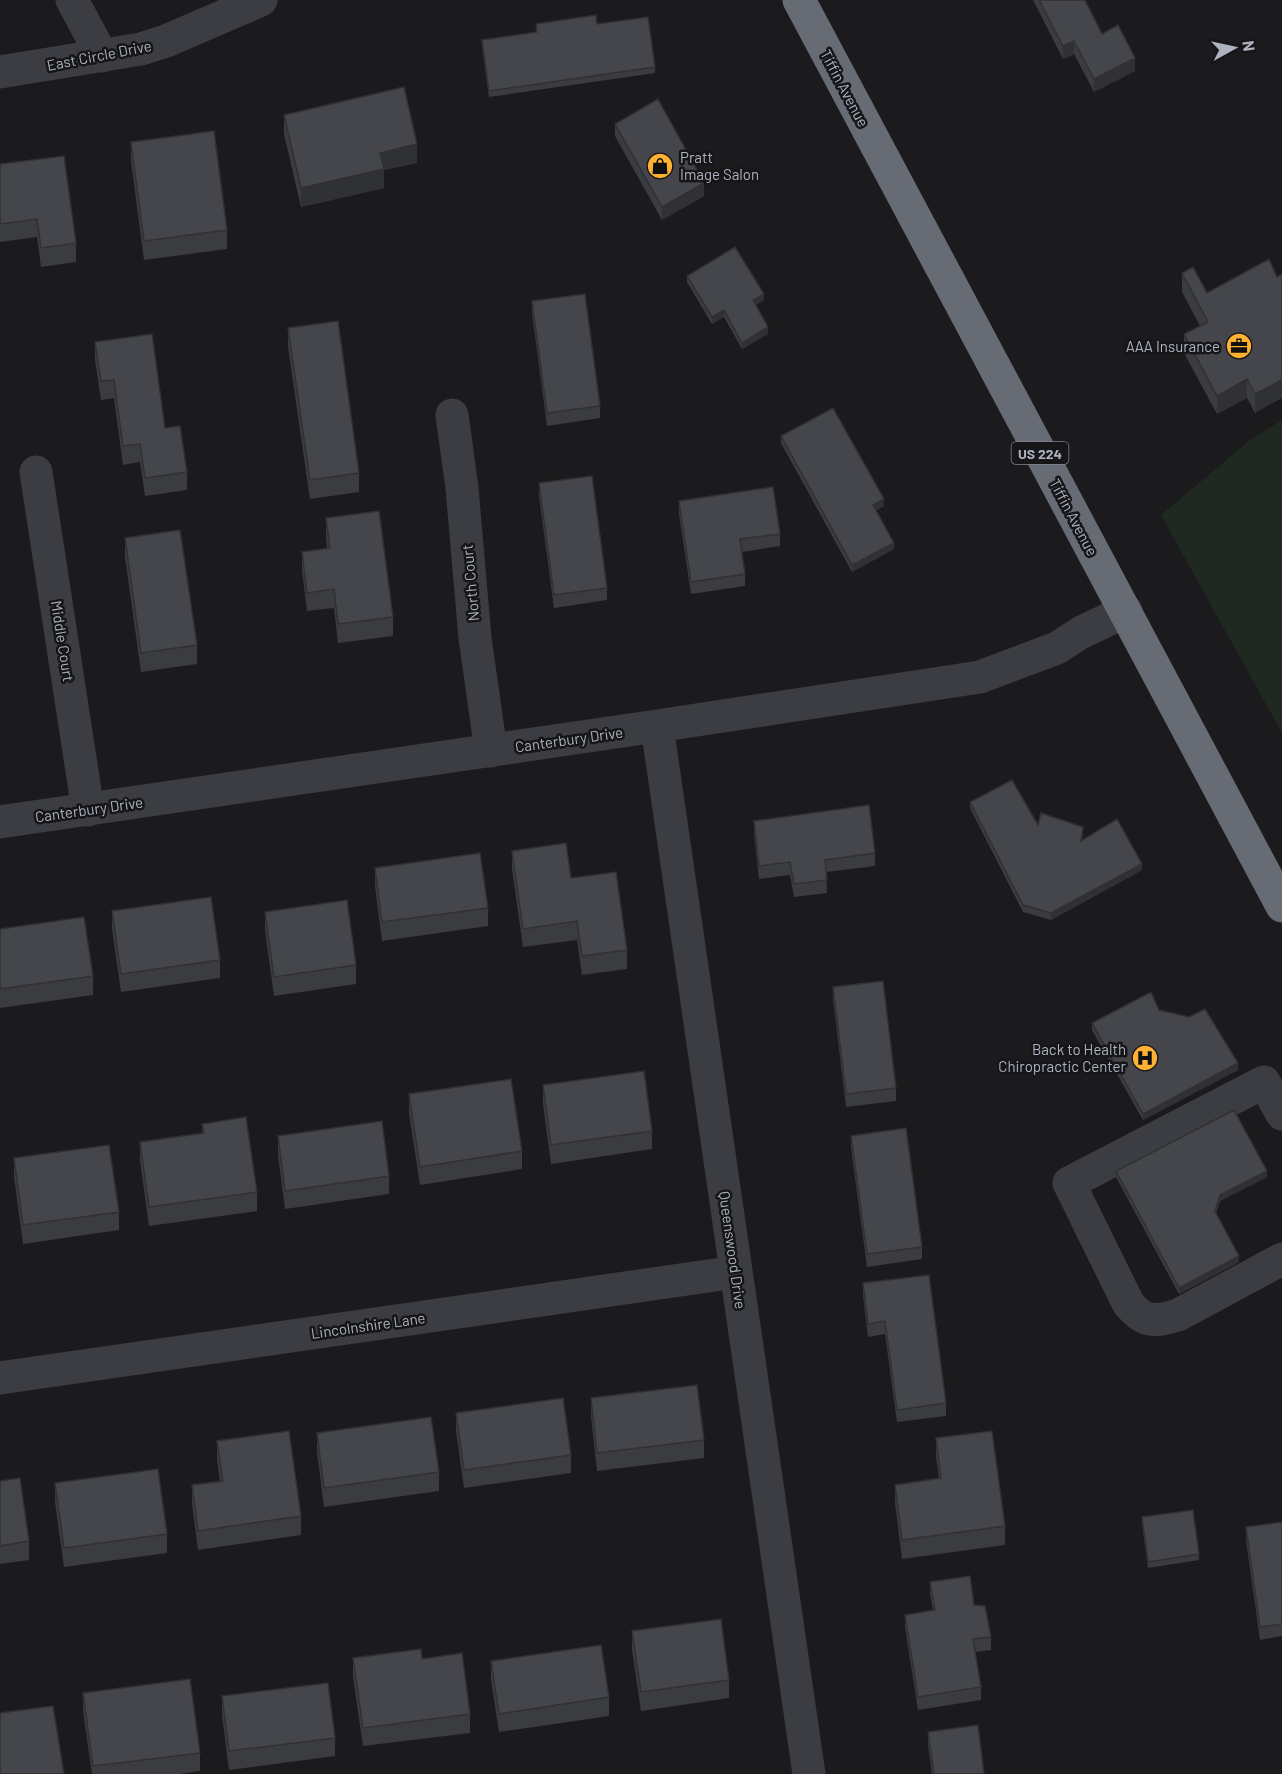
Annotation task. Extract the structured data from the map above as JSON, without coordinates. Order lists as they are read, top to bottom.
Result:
{
  "streets": {
    "highway": ["Tiffin Avenue", "US 224"],
    "street": [
      "East Circle Drive",
      "North Court",
      "Middle Court",
      "Canterbury Drive",
      "Queenswood Drive",
      "Lincolnshire Lane"
    ]
  },
  "crossings": [
    ["Tiffin Avenue", "Canterbury Drive"],
    ["North Court", "Canterbury Drive"],
    ["Middle Court", "Canterbury Drive"],
    ["Canterbury Drive", "Queenswood Drive"],
    ["Queenswood Drive", "Lincolnshire Lane"]
  ],
  "places": {
    "shop": ["Pratt Image Salon"],
    "office": ["AAA Insurance"],
    "hospital": ["Back to Health Chiropractic Center"]
  },
  "north": "right"
}
